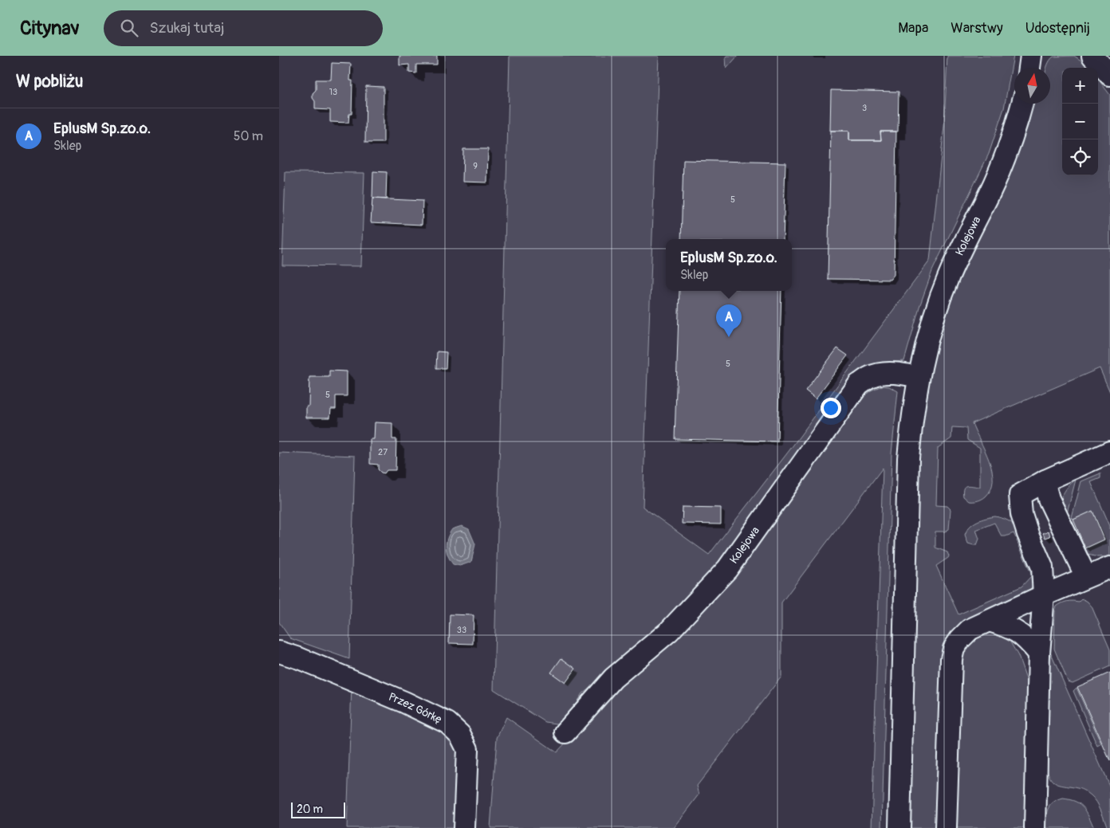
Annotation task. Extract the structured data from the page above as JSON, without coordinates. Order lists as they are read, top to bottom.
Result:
{
  "streets": {
    "street": ["Kolejowa", "Przez Górkę"]
  },
  "house_numbers": [
    "13",
    "3",
    "9",
    "5",
    "5",
    "5",
    "27",
    "33"
  ],
  "scale_bar": "20 m",
  "north": "top",
  "page": {
    "header": "Citynav",
    "search": "Szukaj tutaj",
    "nav": ["Mapa", "Warstwy", "Udostępnij"],
    "heading": "W pobliżu",
    "map_buttons": ["+", "−"],
    "list": [
      {
        "mark": "A",
        "name": "EplusM Sp.zo.o.",
        "note": "Sklep",
        "value": "50 m"
      }
    ],
    "popup": ["EplusM Sp.zo.o.", "Sklep"],
    "pins": "A",
    "scale": "20 m"
  }
}
